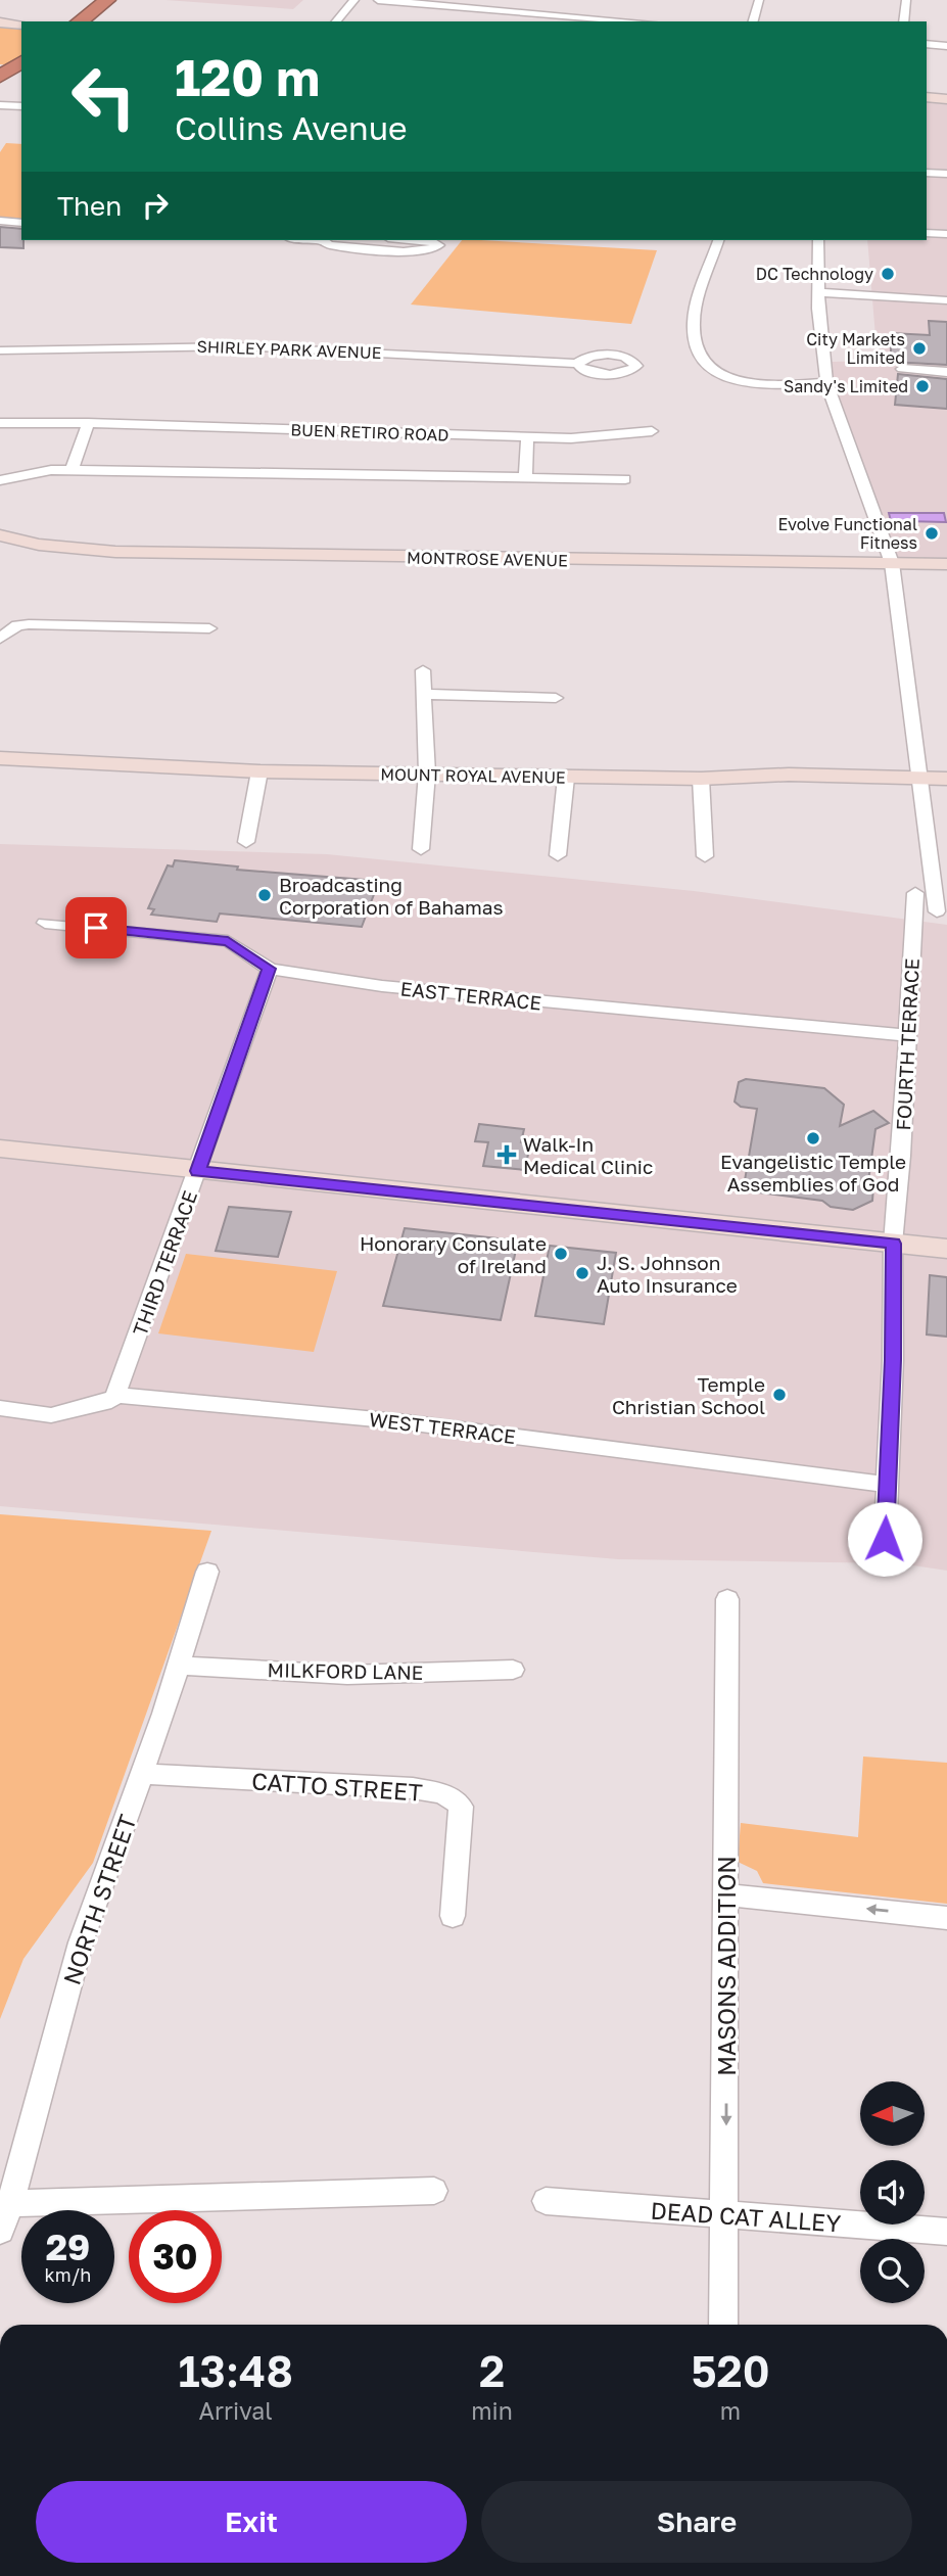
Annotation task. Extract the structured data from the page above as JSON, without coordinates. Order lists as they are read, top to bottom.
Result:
{
  "streets": {
    "street": [
      "SHIRLEY PARK AVENUE",
      "BUEN RETIRO ROAD",
      "MONTROSE AVENUE",
      "MOUNT ROYAL AVENUE",
      "EAST TERRACE",
      "FOURTH TERRACE",
      "THIRD TERRACE",
      "WEST TERRACE",
      "MILKFORD LANE",
      "CATTO STREET",
      "NORTH STREET",
      "MASONS ADDITION",
      "DEAD CAT ALLEY"
    ]
  },
  "crossings": [
    ["EAST TERRACE", "FOURTH TERRACE"],
    ["EAST TERRACE", "THIRD TERRACE"],
    ["FOURTH TERRACE", "WEST TERRACE"],
    ["THIRD TERRACE", "WEST TERRACE"],
    ["MILKFORD LANE", "NORTH STREET"],
    ["CATTO STREET", "NORTH STREET"],
    ["MASONS ADDITION", "DEAD CAT ALLEY"]
  ],
  "one_way": ["MASONS ADDITION"],
  "places": {
    "other": [
      "DC Technology",
      "City Markets Limited",
      "Sandy's Limited",
      "Evolve Functional Fitness",
      "Broadcasting Corporation of Bahamas",
      "Evangelistic Temple Assemblies of God",
      "Honorary Consulate of Ireland",
      "J. S. Johnson Auto Insurance",
      "Temple Christian School"
    ],
    "health": ["Walk-In Medical Clinic"]
  },
  "north": "left",
  "page": {
    "turn": ["120 m", "Collins Avenue"],
    "then": "Then",
    "speed": "29 km/h",
    "limit": "30",
    "eta": [
      "13:48",
      "Arrival",
      "2",
      "min",
      "520",
      "m"
    ],
    "buttons": ["Exit", "Share"]
  }
}
